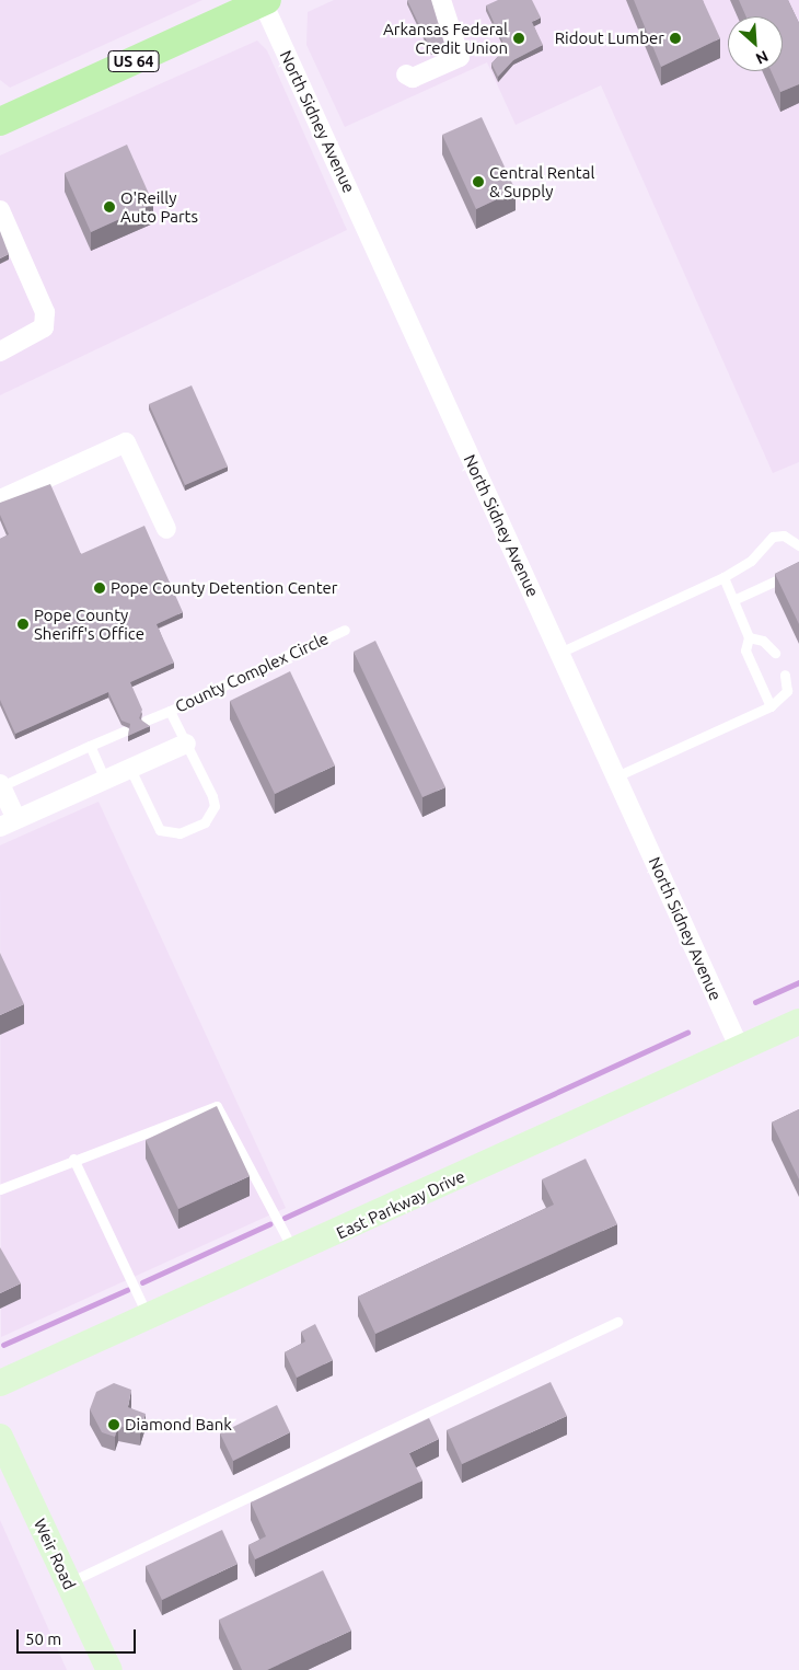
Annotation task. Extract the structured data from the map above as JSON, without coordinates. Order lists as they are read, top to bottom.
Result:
{
  "streets": {
    "main road": ["US 64", "East Parkway Drive", "Weir Road"],
    "street": ["North Sidney Avenue"],
    "lane": ["County Complex Circle"]
  },
  "crossings": [
    ["US 64", "North Sidney Avenue"],
    ["North Sidney Avenue", "East Parkway Drive"]
  ],
  "places": [
    "Arkansas Federal Credit Union",
    "Ridout Lumber",
    "Central Rental & Supply",
    "O'Reilly Auto Parts",
    "Pope County Detention Center",
    "Pope County Sheriff's Office",
    "Diamond Bank"
  ],
  "scale_bar": "50 m",
  "north": "bottom right"
}
